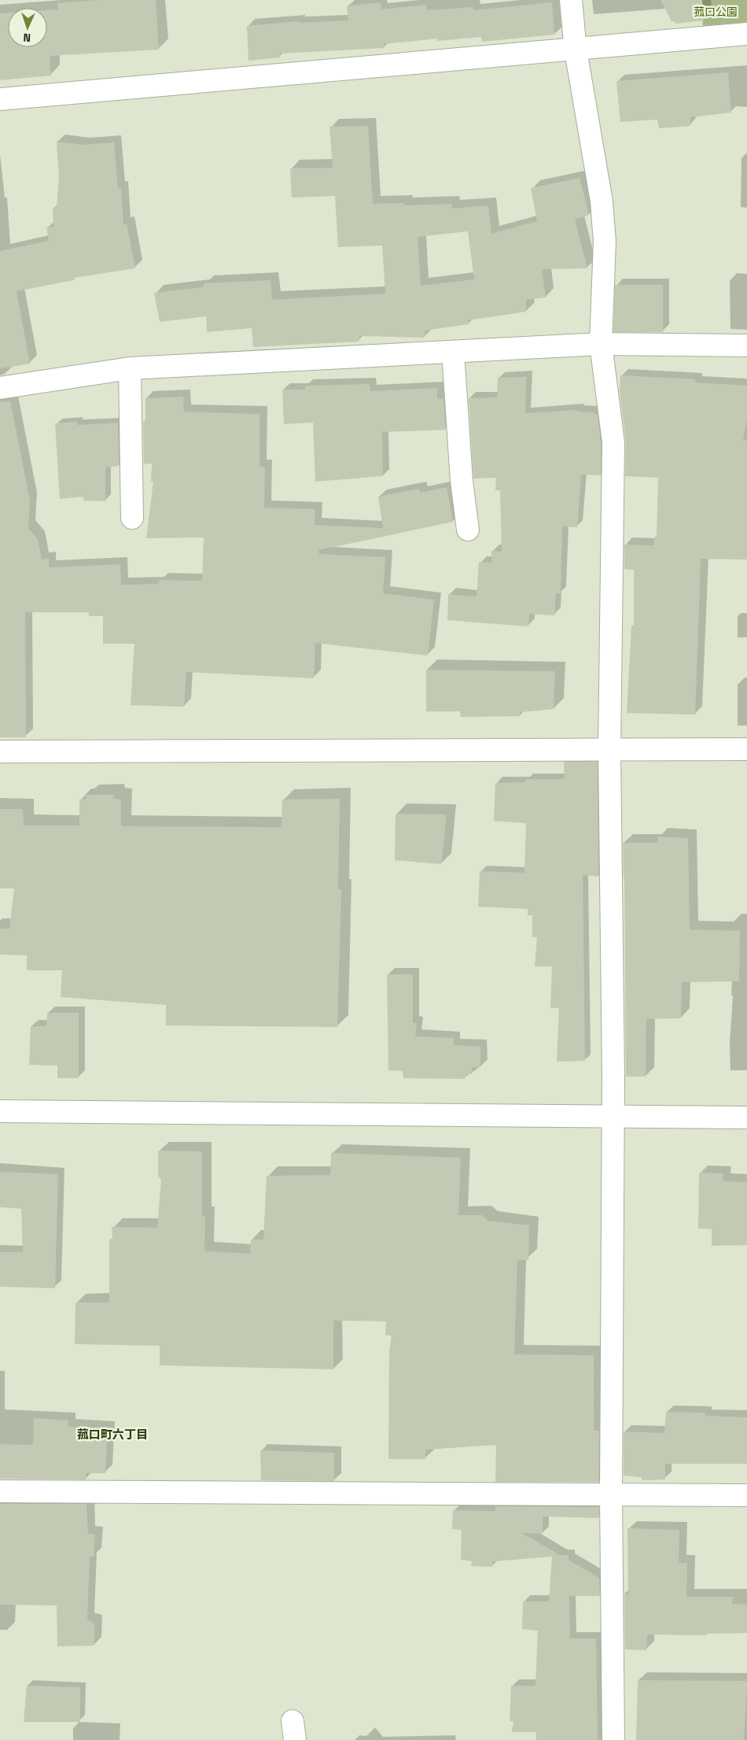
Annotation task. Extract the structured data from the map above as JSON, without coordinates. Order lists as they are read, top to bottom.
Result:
{
  "districts": ["菰口町六丁目"],
  "parks": ["菰口公園"],
  "north": "bottom"
}
